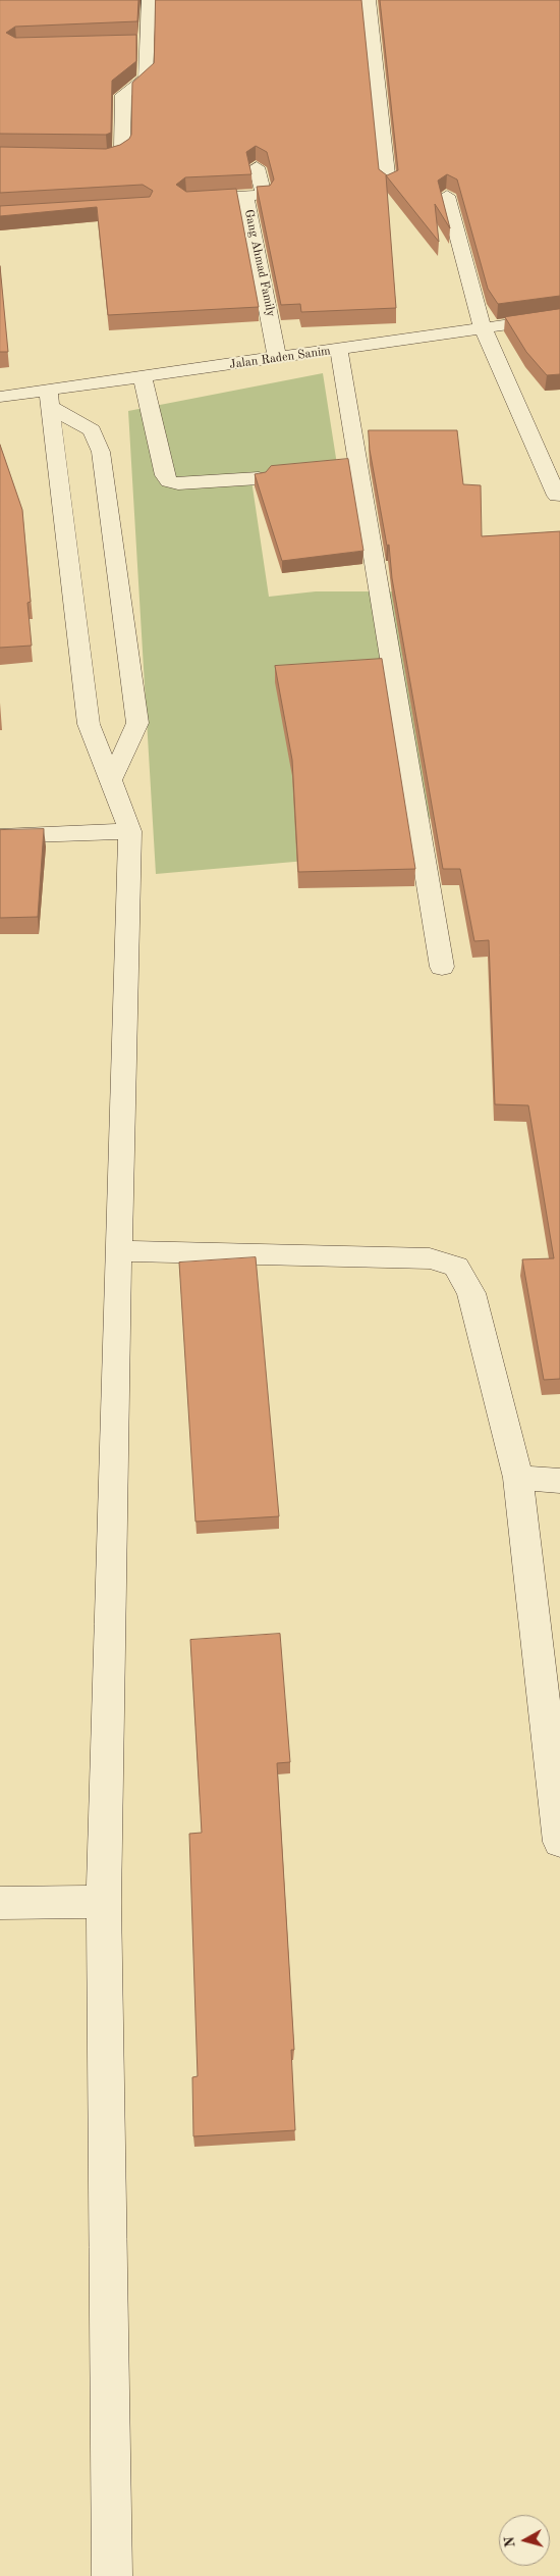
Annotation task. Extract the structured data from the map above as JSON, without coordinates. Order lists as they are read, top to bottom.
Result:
{
  "streets": {
    "street": ["Gang Ahmad Family", "Jalan Raden Sanim"]
  },
  "crossings": [
    ["Gang Ahmad Family", "Jalan Raden Sanim"]
  ],
  "north": "left"
}
